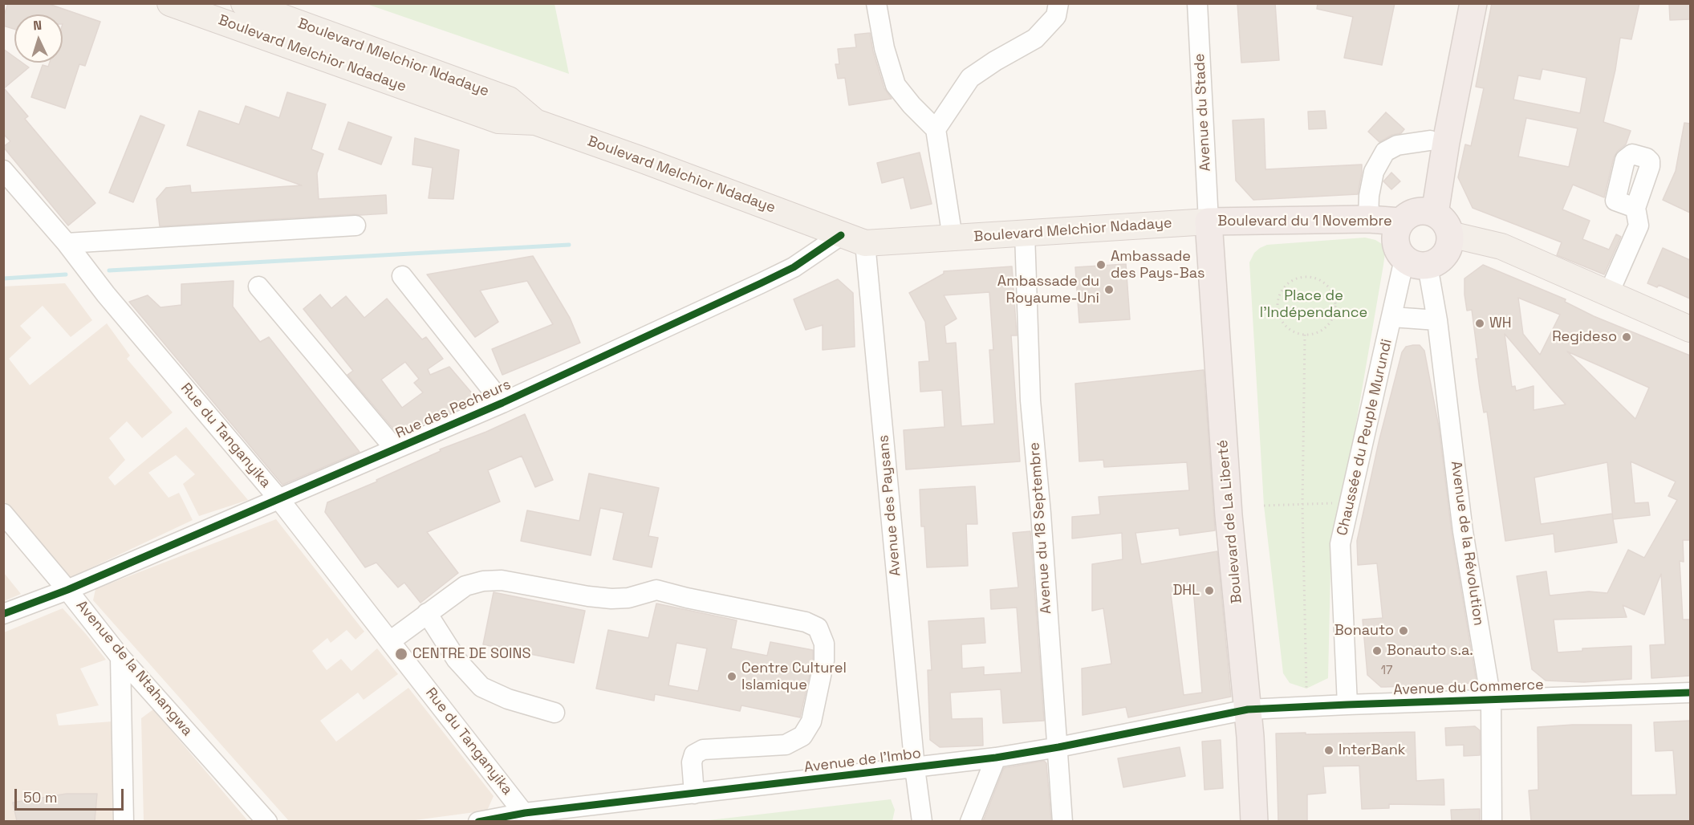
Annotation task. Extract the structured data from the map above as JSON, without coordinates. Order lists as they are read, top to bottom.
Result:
{
  "streets": {
    "highway": ["Boulevard du 1 Novembre", "Boulevard de La Liberté"],
    "main road": ["Boulevard Melchior Ndadaye", "Boulevard Mlelchior Ndadaye"],
    "street": [
      "Avenue du Stade",
      "Rue des Pecheurs",
      "Rue du Tanganyika",
      "Chaussée du Peuple Murundi",
      "Avenue des Paysans",
      "Avenue du 18 Septembre",
      "Avenue de la Révolution",
      "Avenue de la Ntahangwa",
      "Avenue du Commerce",
      "Avenue de l'Imbo"
    ]
  },
  "crossings": [
    ["Boulevard Melchior Ndadaye", "Boulevard Mlelchior Ndadaye"],
    ["Boulevard Melchior Ndadaye", "Avenue du Stade"],
    ["Boulevard Melchior Ndadaye", "Boulevard du 1 Novembre"],
    ["Boulevard Melchior Ndadaye", "Rue des Pecheurs"],
    ["Boulevard Melchior Ndadaye", "Avenue des Paysans"],
    ["Boulevard Melchior Ndadaye", "Boulevard de La Liberté"],
    ["Boulevard Melchior Ndadaye", "Avenue du 18 Septembre"],
    ["Avenue du Stade", "Boulevard du 1 Novembre"],
    ["Avenue du Stade", "Boulevard de La Liberté"],
    ["Boulevard du 1 Novembre", "Chaussée du Peuple Murundi"],
    ["Boulevard du 1 Novembre", "Boulevard de La Liberté"],
    ["Boulevard du 1 Novembre", "Avenue de la Révolution"],
    ["Rue des Pecheurs", "Rue du Tanganyika"],
    ["Rue des Pecheurs", "Avenue de la Ntahangwa"],
    ["Rue du Tanganyika", "Avenue de l'Imbo"],
    ["Chaussée du Peuple Murundi", "Avenue de la Révolution"],
    ["Chaussée du Peuple Murundi", "Avenue du Commerce"],
    ["Avenue des Paysans", "Avenue de l'Imbo"],
    ["Boulevard de La Liberté", "Avenue du Commerce"],
    ["Boulevard de La Liberté", "Avenue de l'Imbo"],
    ["Avenue du 18 Septembre", "Avenue de l'Imbo"],
    ["Avenue de la Révolution", "Avenue du Commerce"],
    ["Avenue du Commerce", "Avenue de l'Imbo"]
  ],
  "parks": ["Place de l'Indépendance"],
  "places": [
    "Ambassade des Pays-Bas",
    "Ambassade du Royaume-Uni",
    "WH",
    "Regideso",
    "DHL",
    "Bonauto",
    "Bonauto s.a.",
    "CENTRE DE SOINS",
    "Centre Culturel Islamique",
    "InterBank"
  ],
  "house_numbers": ["17"],
  "scale_bar": "50 m",
  "north": "top"
}
